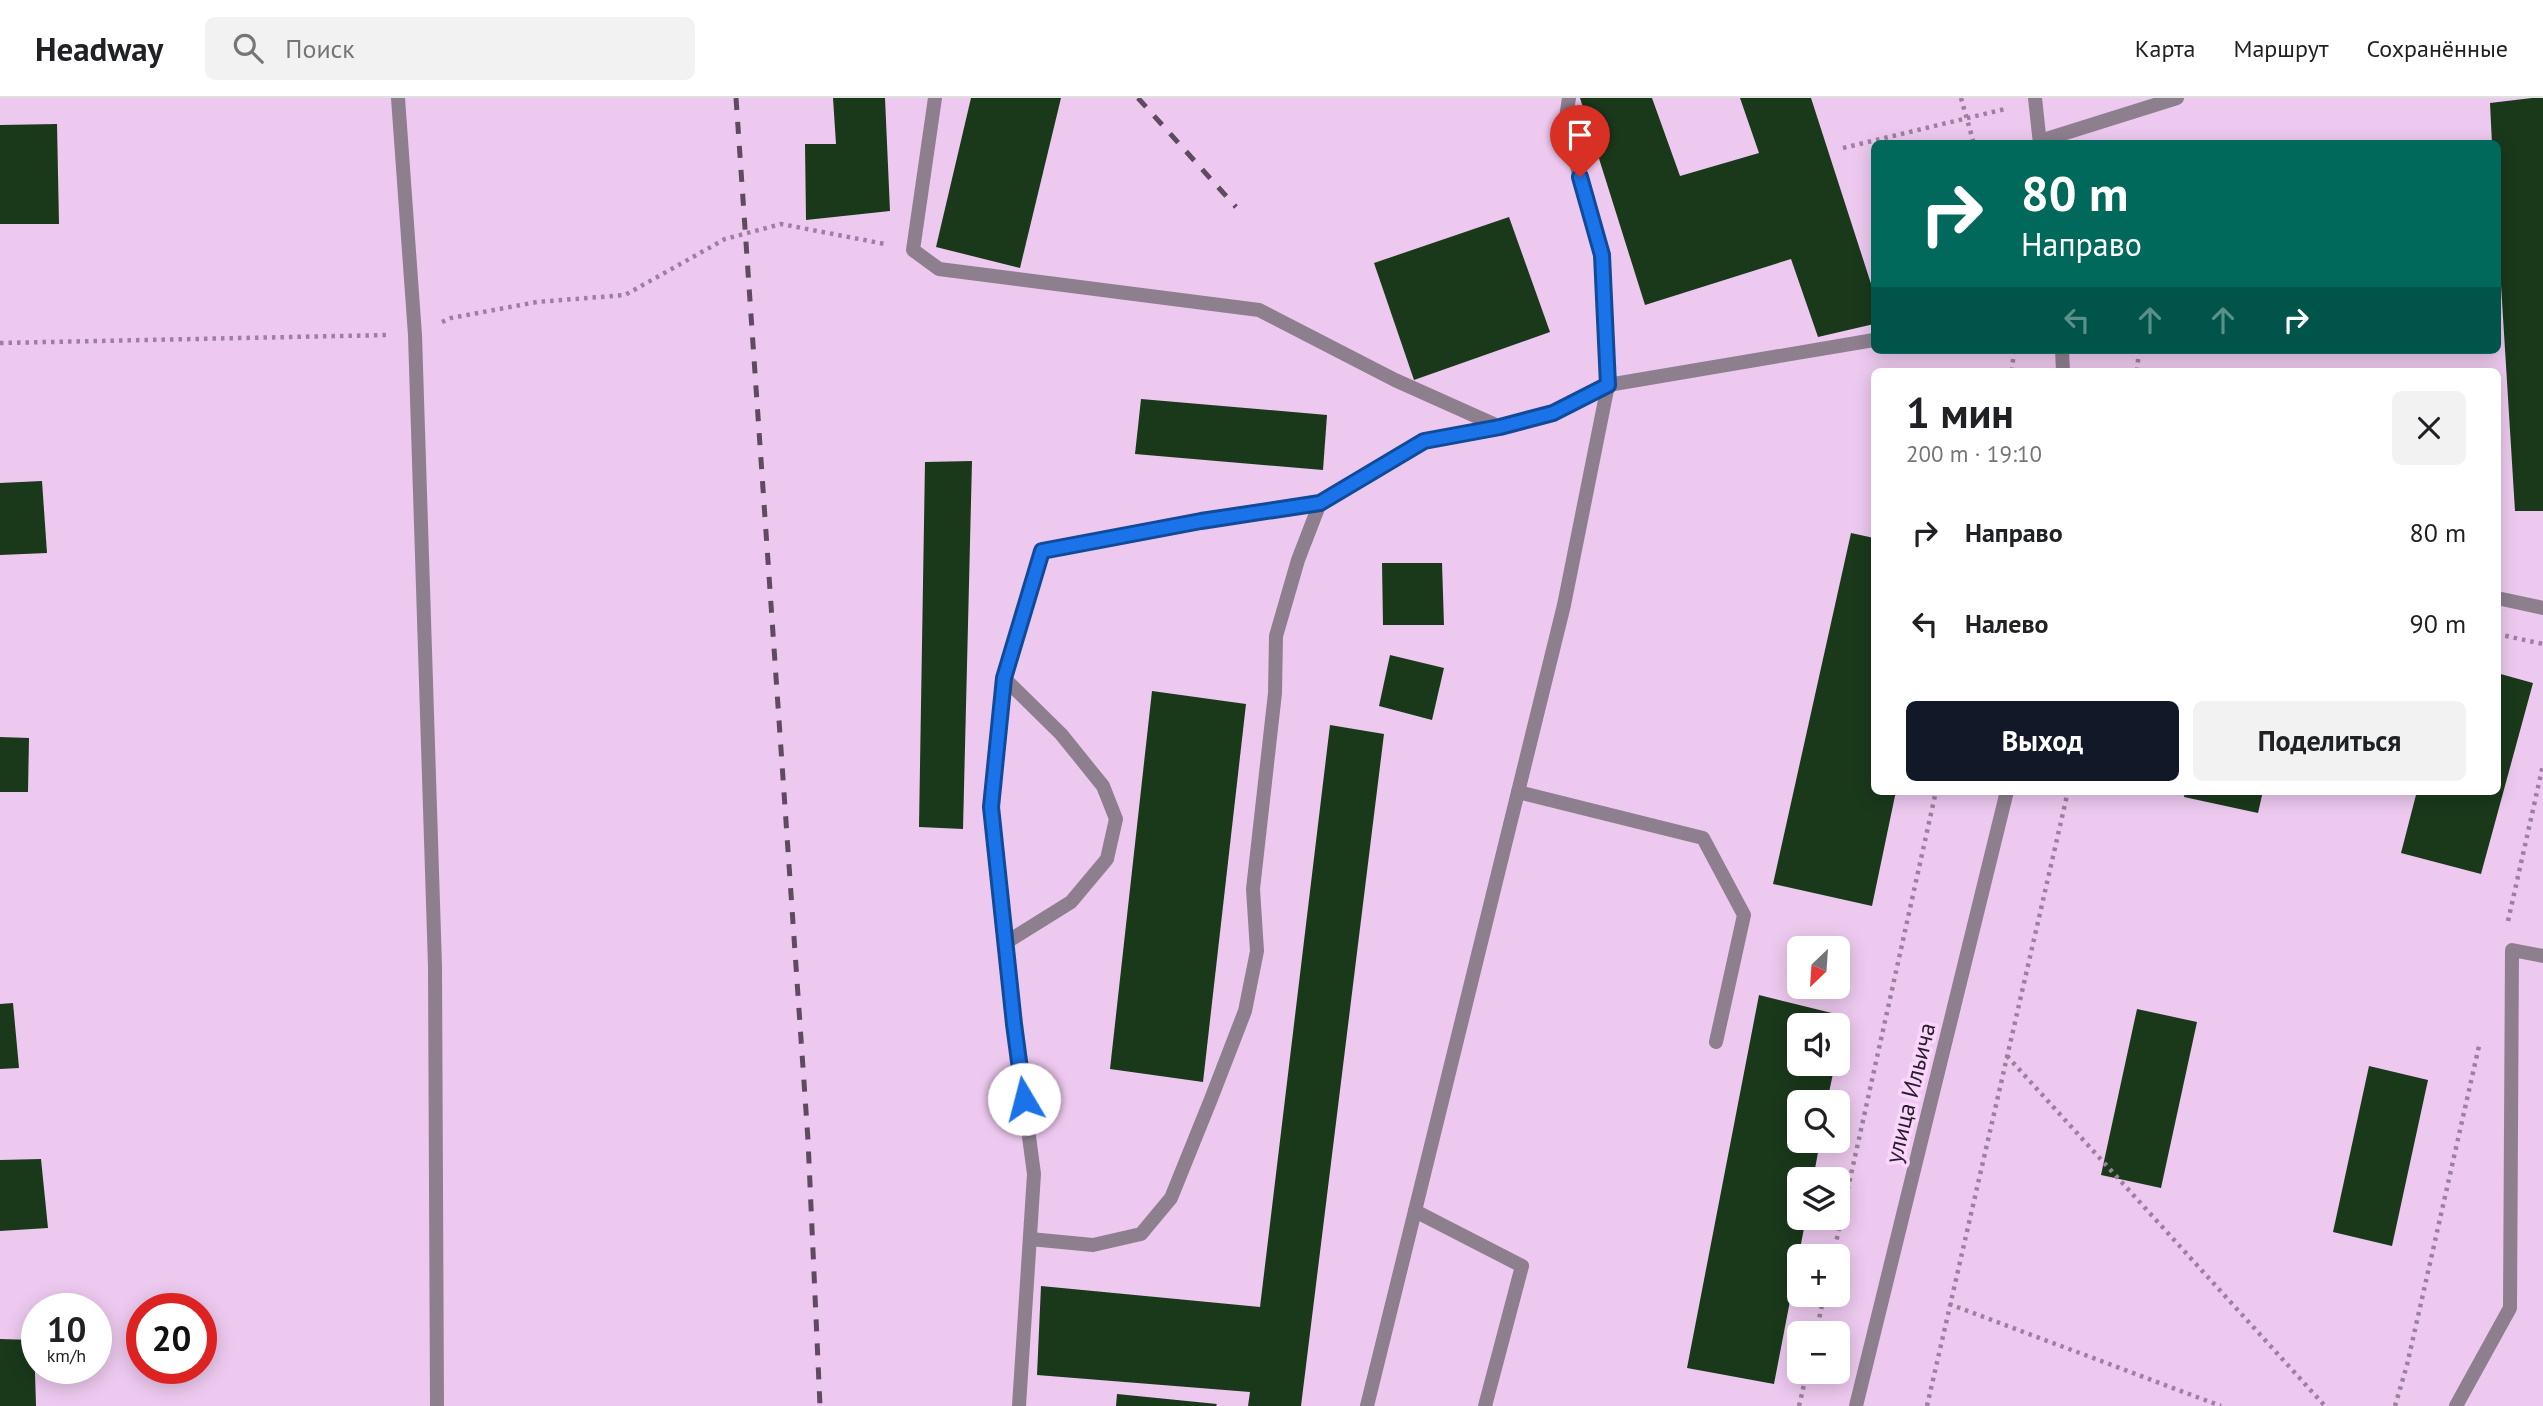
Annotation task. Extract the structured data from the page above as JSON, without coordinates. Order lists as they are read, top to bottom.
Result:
{
  "streets": {
    "street": ["улица Ильича"]
  },
  "north": "bottom left",
  "page": {
    "header": "Headway",
    "search": "Поиск",
    "nav": ["Карта", "Маршрут", "Сохранённые"],
    "turn": ["80 m", "Направо"],
    "heading": ["1 мин", "200 m · 19:10"],
    "list": [
      {
        "name": "Направо",
        "value": "80 m"
      },
      {
        "name": "Налево",
        "value": "90 m"
      }
    ],
    "buttons": ["Выход", "Поделиться"],
    "map_buttons": ["+", "−"],
    "speed": "10 km/h",
    "limit": "20"
  }
}
